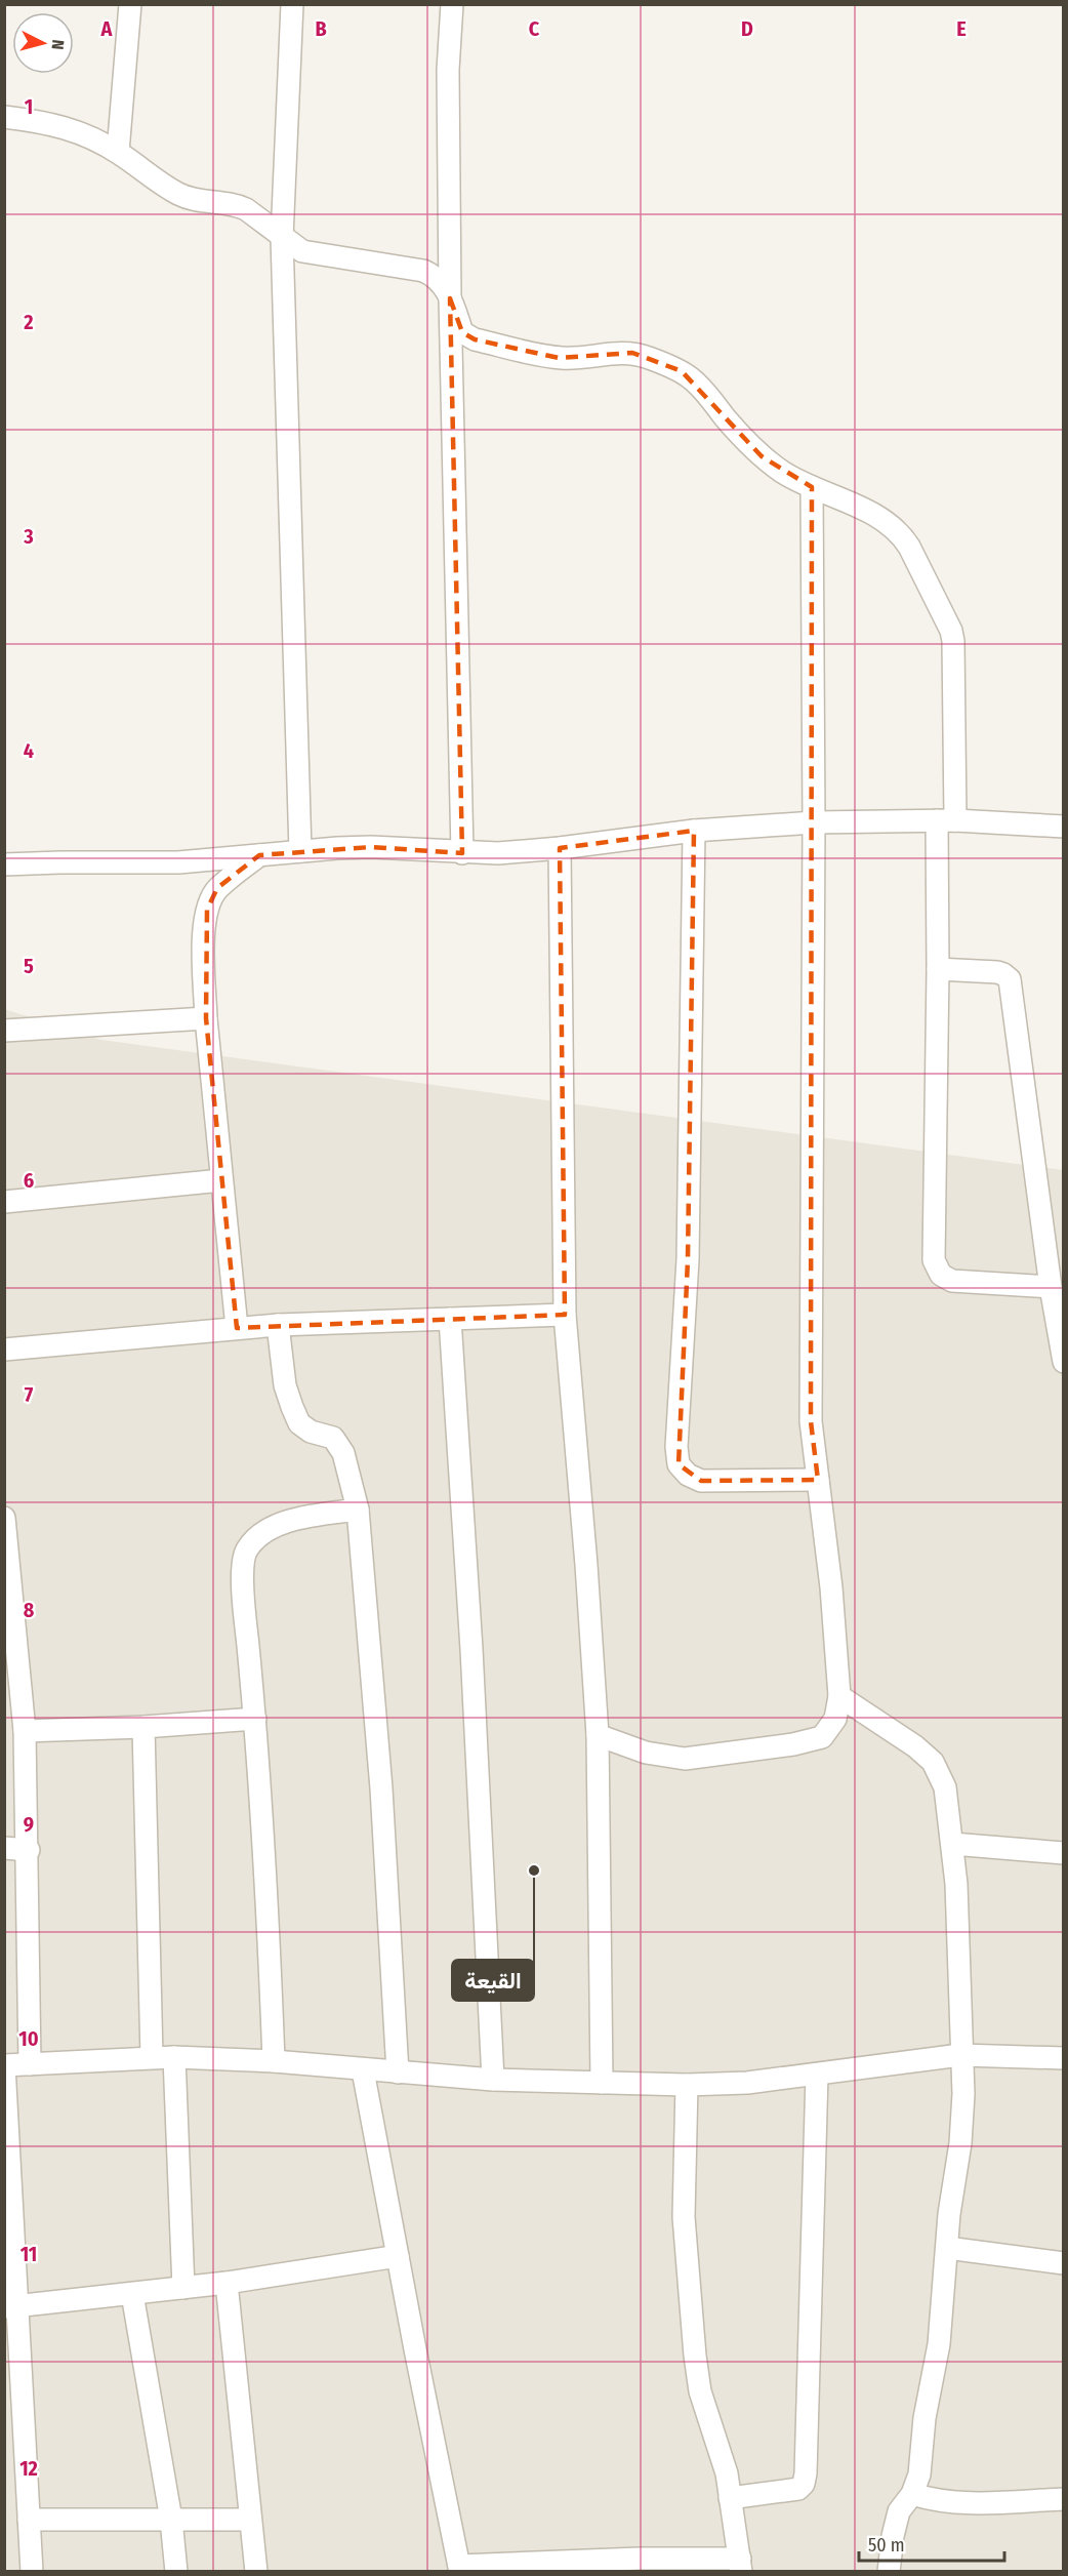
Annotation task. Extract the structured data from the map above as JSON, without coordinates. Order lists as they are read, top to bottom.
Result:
{
  "places": ["القيعة"],
  "scale_bar": "50 m",
  "north": "right",
  "grid": {
    "columns": [
      "A",
      "B",
      "C",
      "D",
      "E"
    ],
    "rows": [
      "1",
      "2",
      "3",
      "4",
      "5",
      "6",
      "7",
      "8",
      "9",
      "10",
      "11",
      "12"
    ]
  }
}
